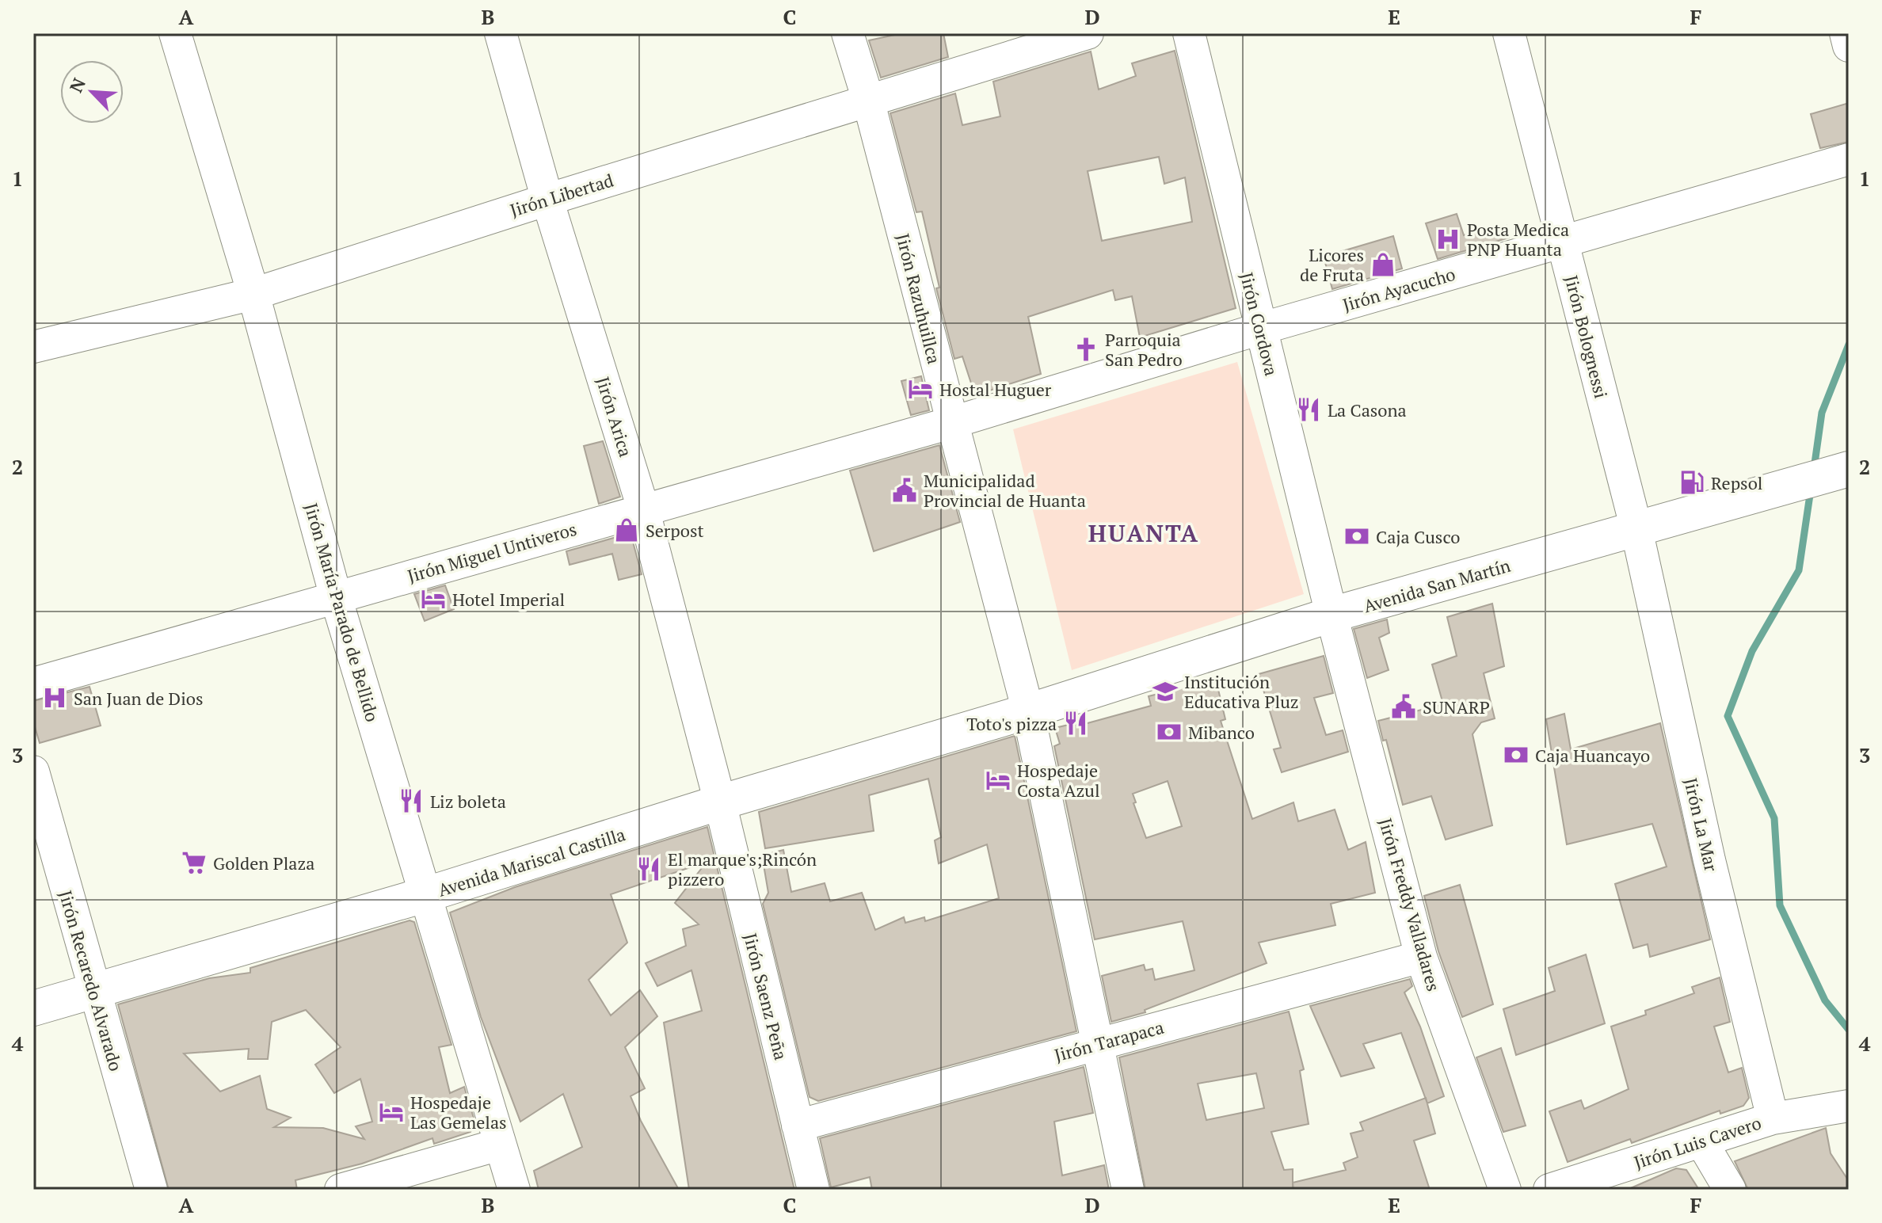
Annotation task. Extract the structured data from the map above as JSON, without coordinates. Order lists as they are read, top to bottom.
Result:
{
  "streets": {
    "highway": ["Avenida San Martín", "Avenida Mariscal Castilla"],
    "street": [
      "Jirón Libertad",
      "Jirón Ayacucho",
      "Jirón Razuhuillca",
      "Jirón Cordova",
      "Jirón Bolognessi",
      "Jirón Arica",
      "Jirón Miguel Untiveros",
      "Jirón María Parado de Bellido",
      "Jirón La Mar",
      "Jirón Freddy Valladares",
      "Jirón Recaredo Alvarado",
      "Jirón Saenz Peña",
      "Jirón Tarapaca",
      "Jirón Luis Cavero"
    ]
  },
  "crossings": [
    ["Jirón Libertad", "Jirón Razuhuillca"],
    ["Jirón Libertad", "Jirón Arica"],
    ["Jirón Libertad", "Jirón María Parado de Bellido"],
    ["Jirón Ayacucho", "Jirón Razuhuillca"],
    ["Jirón Ayacucho", "Jirón Cordova"],
    ["Jirón Ayacucho", "Jirón Bolognessi"],
    ["Jirón Ayacucho", "Jirón Miguel Untiveros"],
    ["Jirón Razuhuillca", "Jirón Miguel Untiveros"],
    ["Jirón Razuhuillca", "Avenida San Martín"],
    ["Jirón Razuhuillca", "Avenida Mariscal Castilla"],
    ["Jirón Razuhuillca", "Jirón Tarapaca"],
    ["Jirón Cordova", "Avenida San Martín"],
    ["Jirón Cordova", "Jirón Freddy Valladares"],
    ["Jirón Bolognessi", "Avenida San Martín"],
    ["Jirón Bolognessi", "Jirón La Mar"],
    ["Jirón Arica", "Jirón Miguel Untiveros"],
    ["Jirón Arica", "Avenida Mariscal Castilla"],
    ["Jirón Arica", "Jirón Saenz Peña"],
    ["Jirón Miguel Untiveros", "Jirón María Parado de Bellido"],
    ["Avenida San Martín", "Jirón La Mar"],
    ["Avenida San Martín", "Avenida Mariscal Castilla"],
    ["Avenida San Martín", "Jirón Freddy Valladares"],
    ["Jirón María Parado de Bellido", "Avenida Mariscal Castilla"],
    ["Jirón La Mar", "Jirón Luis Cavero"],
    ["Avenida Mariscal Castilla", "Jirón Recaredo Alvarado"],
    ["Avenida Mariscal Castilla", "Jirón Saenz Peña"],
    ["Jirón Freddy Valladares", "Jirón Tarapaca"],
    ["Jirón Saenz Peña", "Jirón Tarapaca"]
  ],
  "districts": ["HUANTA"],
  "places": {
    "hospital": ["Posta Medica PNP Huanta", "San Juan de Dios"],
    "shop": ["Licores de Fruta", "Serpost"],
    "church": ["Parroquia San Pedro"],
    "hotel": [
      "Hostal Huguer",
      "Hotel Imperial",
      "Hospedaje Costa Azul",
      "Hospedaje Las Gemelas"
    ],
    "restaurant": [
      "La Casona",
      "Toto's pizza",
      "Liz boleta",
      "El marque's;Rincón pizzero"
    ],
    "fuel station": ["Repsol"],
    "public building": ["Municipalidad Provincial de Huanta", "SUNARP"],
    "bank": ["Caja Cusco", "Mibanco", "Caja Huancayo"],
    "school or university": ["Institución Educativa Pluz"],
    "supermarket": ["Golden Plaza"]
  },
  "north": "top left",
  "grid": {
    "columns": [
      "A",
      "B",
      "C",
      "D",
      "E",
      "F"
    ],
    "rows": [
      "1",
      "2",
      "3",
      "4"
    ]
  }
}
